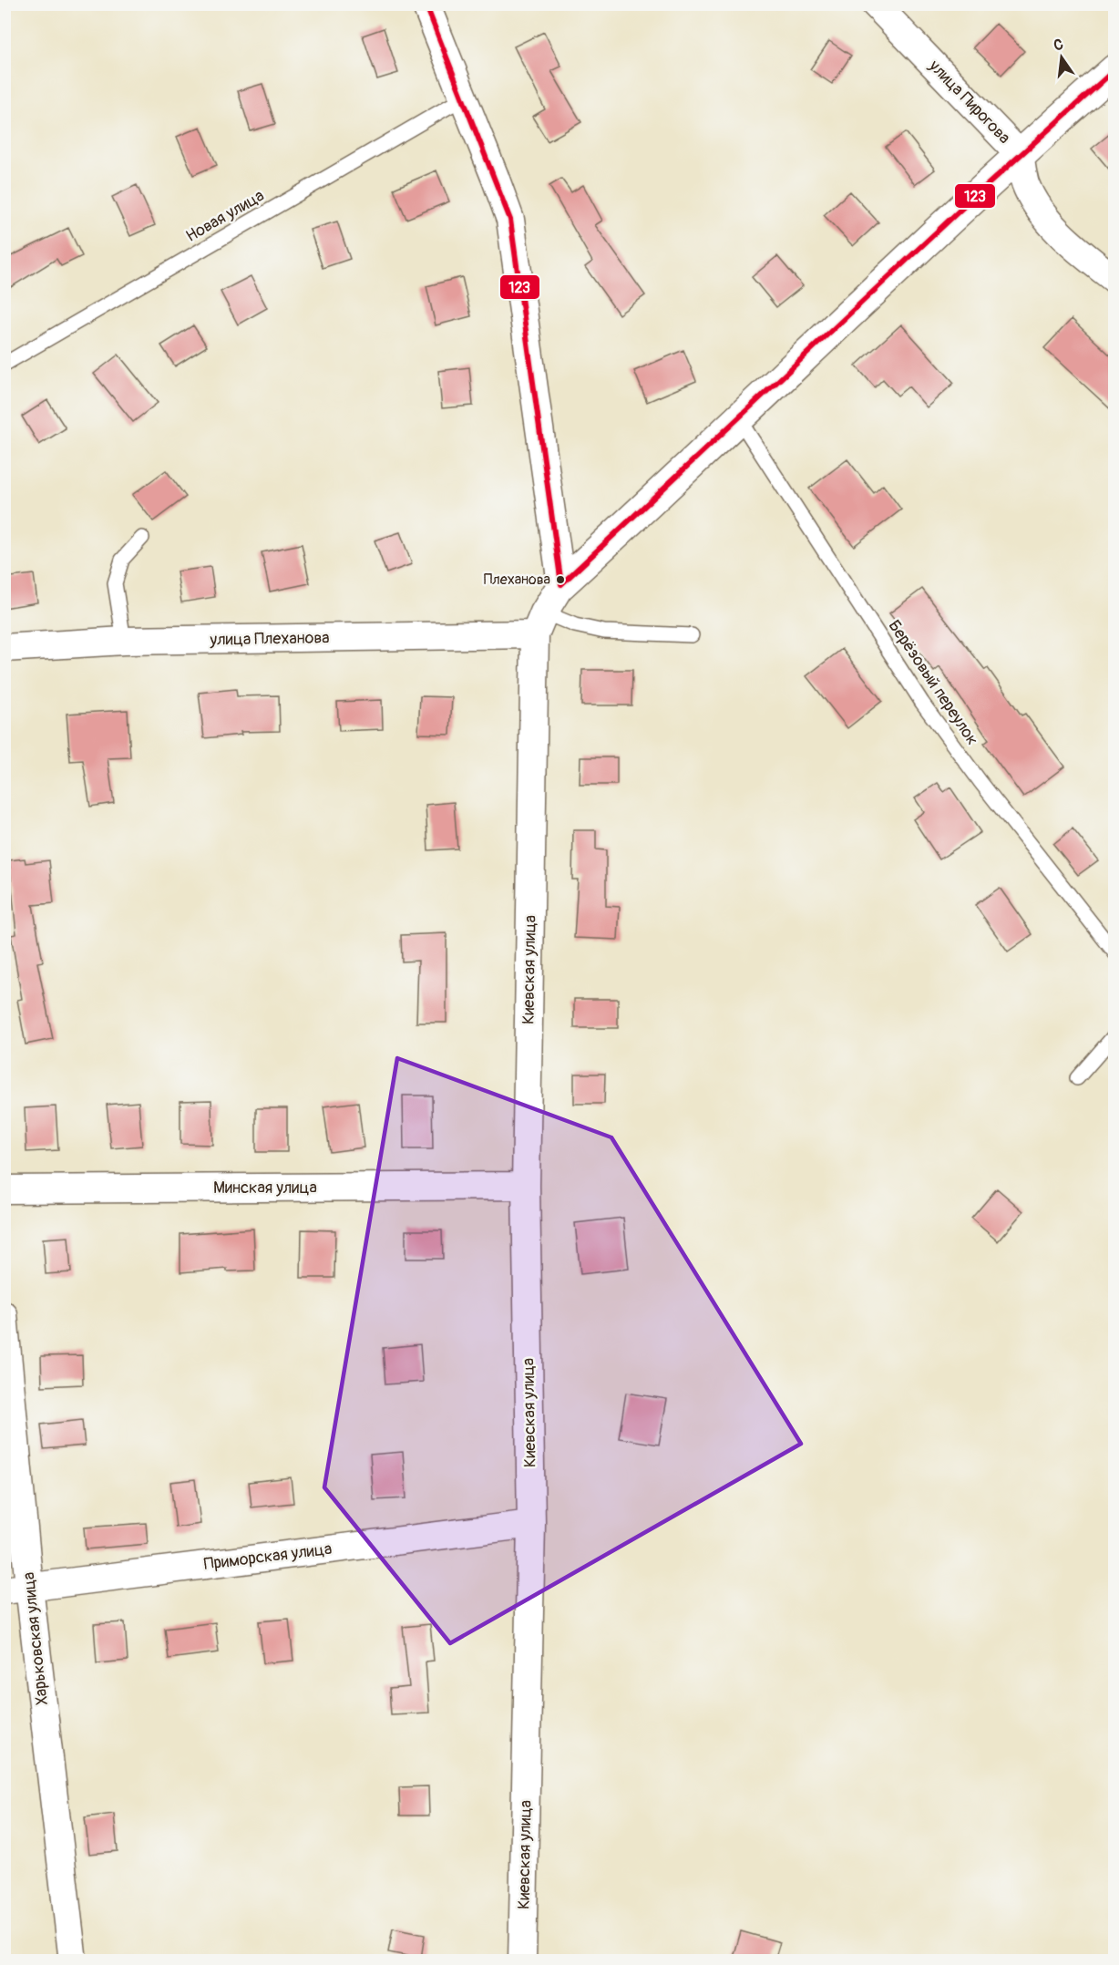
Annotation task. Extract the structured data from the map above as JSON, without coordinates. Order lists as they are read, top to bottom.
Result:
{
  "streets": {
    "street": [
      "улица Пирогова",
      "улица Плеханова",
      "Киевская улица",
      "Минская улица",
      "Приморская улица",
      "Харьковская улица"
    ],
    "lane": ["Новая улица", "Берёзовый переулок"]
  },
  "crossings": [
    ["улица Плеханова", "Киевская улица"],
    ["Киевская улица", "Минская улица"],
    ["Киевская улица", "Приморская улица"],
    ["Приморская улица", "Харьковская улица"]
  ],
  "places": ["Плеханова"],
  "lines": ["transit line 123"],
  "north": "top"
}
